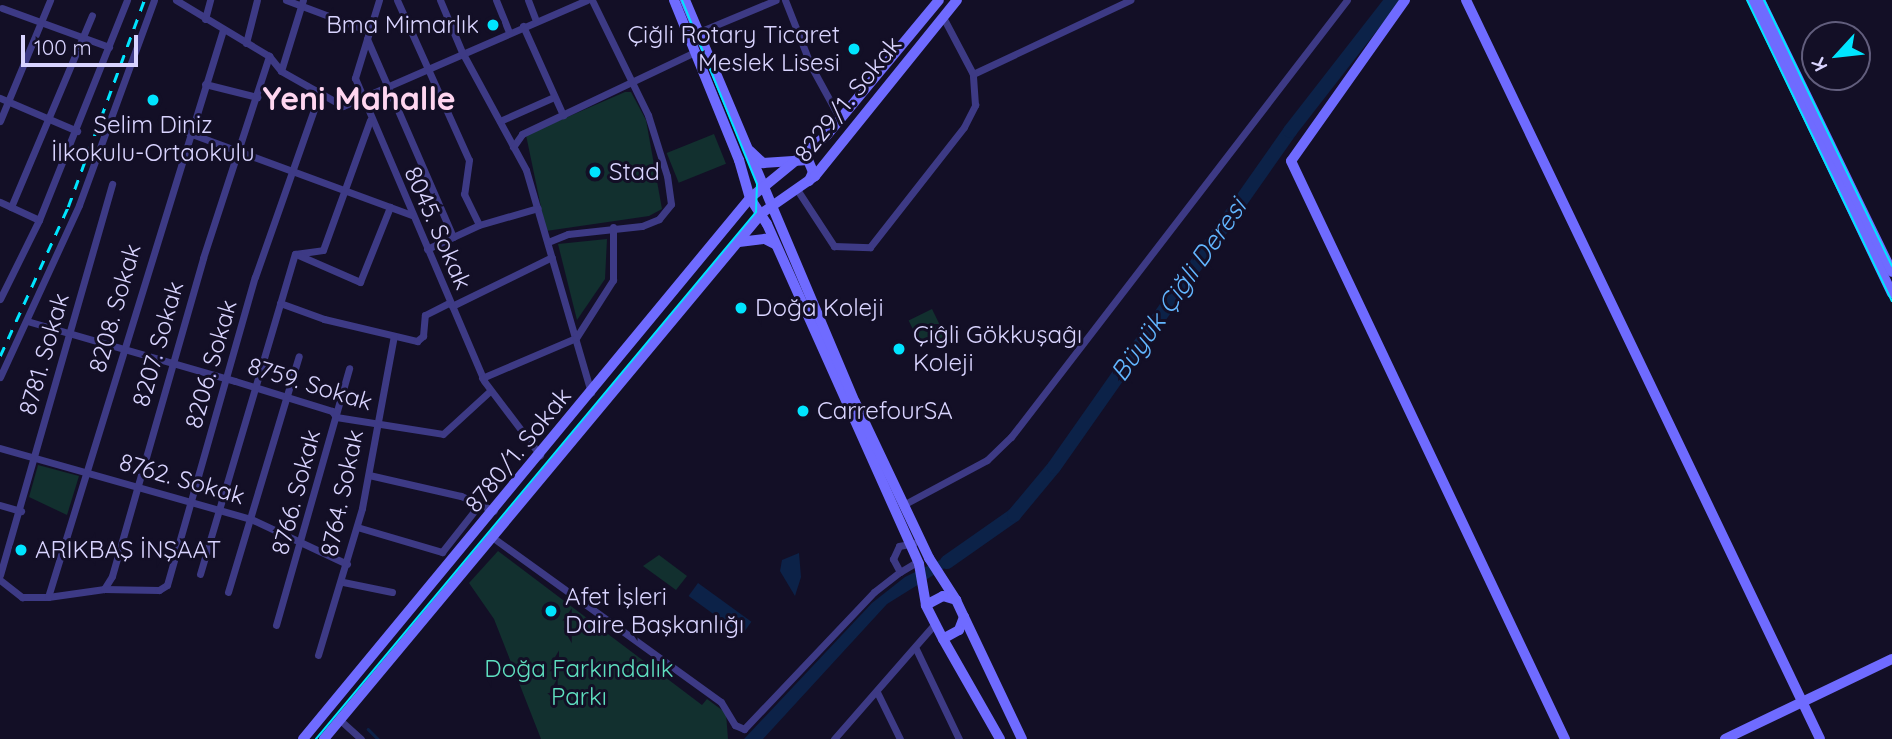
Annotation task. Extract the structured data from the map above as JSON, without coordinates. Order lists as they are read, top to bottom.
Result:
{
  "streets": {
    "street": [
      "8229/1. Sokak",
      "8045. Sokak",
      "8208. Sokak",
      "8207. Sokak",
      "8781. Sokak",
      "8206. Sokak",
      "8759. Sokak",
      "8780/1. Sokak",
      "8762. Sokak",
      "8766. Sokak",
      "8764. Sokak"
    ]
  },
  "crossings": [
    ["8229/1. Sokak", "8780/1. Sokak"],
    ["8045. Sokak", "8759. Sokak"],
    ["8045. Sokak", "8780/1. Sokak"],
    ["8208. Sokak", "8759. Sokak"],
    ["8208. Sokak", "8762. Sokak"],
    ["8207. Sokak", "8206. Sokak"],
    ["8207. Sokak", "8759. Sokak"],
    ["8207. Sokak", "8762. Sokak"],
    ["8781. Sokak", "8759. Sokak"],
    ["8781. Sokak", "8762. Sokak"],
    ["8206. Sokak", "8759. Sokak"],
    ["8206. Sokak", "8762. Sokak"],
    ["8759. Sokak", "8766. Sokak"],
    ["8759. Sokak", "8764. Sokak"],
    ["8762. Sokak", "8766. Sokak"],
    ["8762. Sokak", "8764. Sokak"]
  ],
  "districts": ["Yeni Mahalle"],
  "water": ["Büyük Çiğli Deresi"],
  "parks": ["Doğa Farkındalık Parkı"],
  "places": [
    "Bma Mimarlık",
    "Çiğli Rotary Ticaret Meslek Lisesi",
    "Selim Diniz İlkokulu-Ortaokulu",
    "Stad",
    "Doğa Koleji",
    "Çiĝli Gökkuşaĝı Koleji",
    "CarrefourSA",
    "ARIKBAŞ İNŞAAT",
    "Afet İşleri Daire Başkanlığı"
  ],
  "scale_bar": "100 m",
  "north": "bottom left"
}
